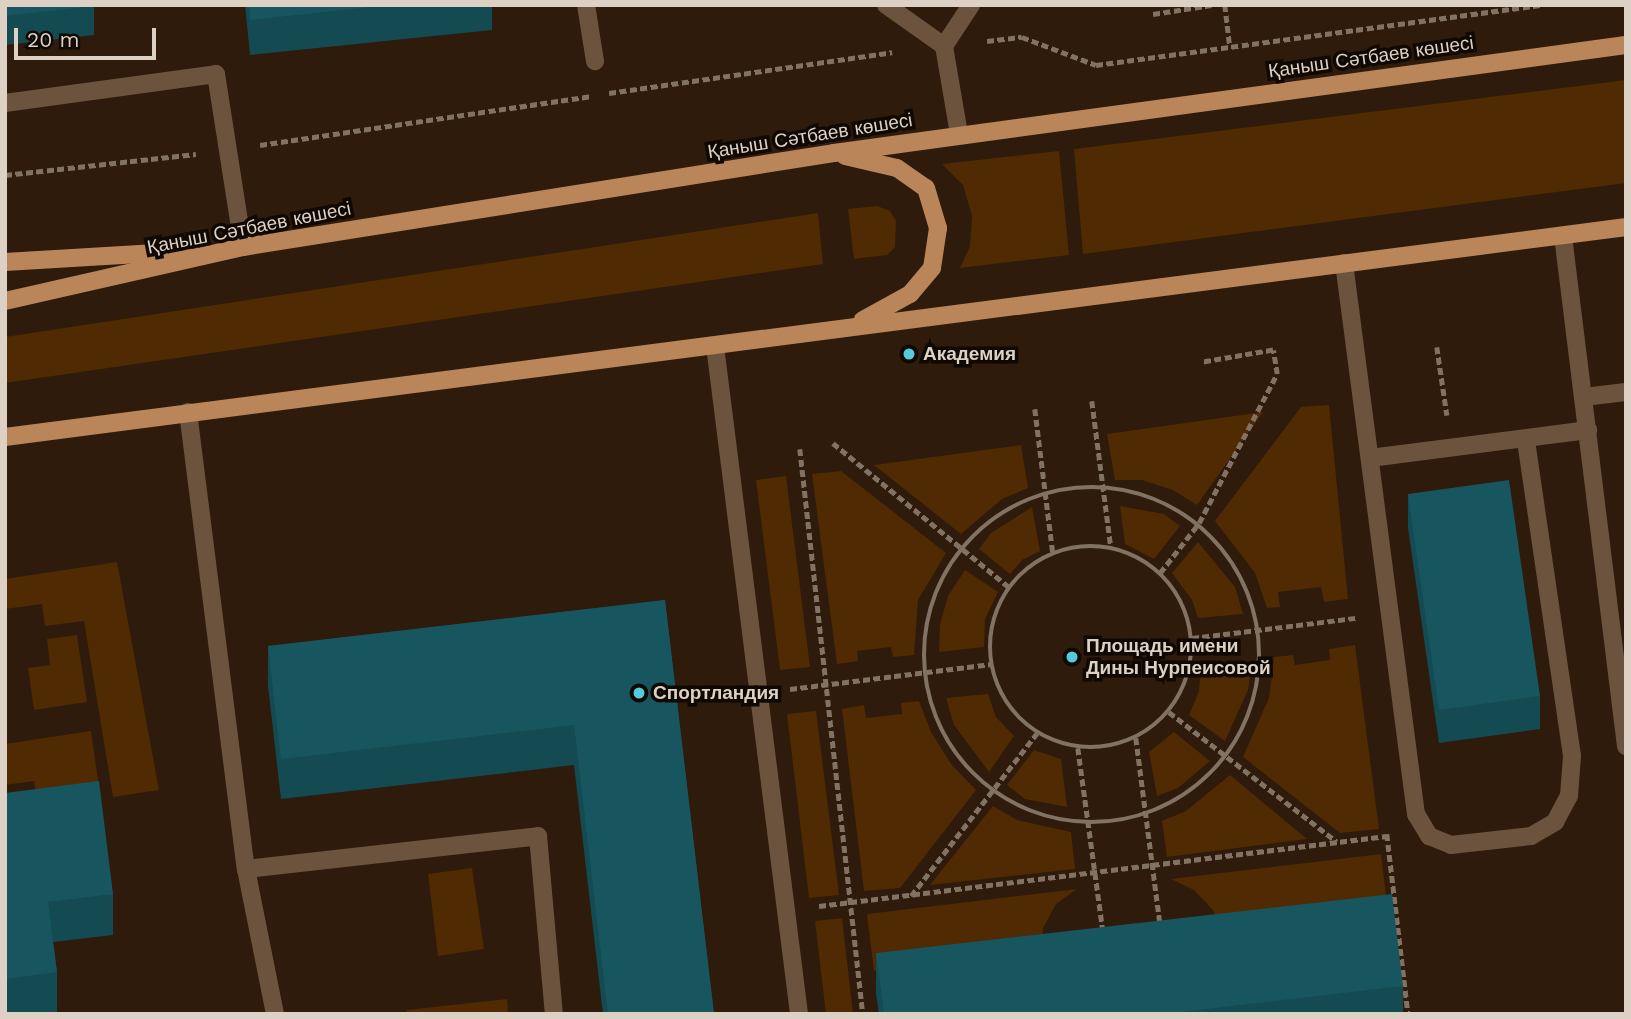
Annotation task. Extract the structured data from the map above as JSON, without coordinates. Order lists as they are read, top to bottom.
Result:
{
  "streets": {
    "main road": ["Қаныш Сәтбаев көшесі"]
  },
  "places": ["Академия", "Площадь имени Дины Нурпеисовой", "Спортландия"],
  "scale_bar": "20 m"
}
